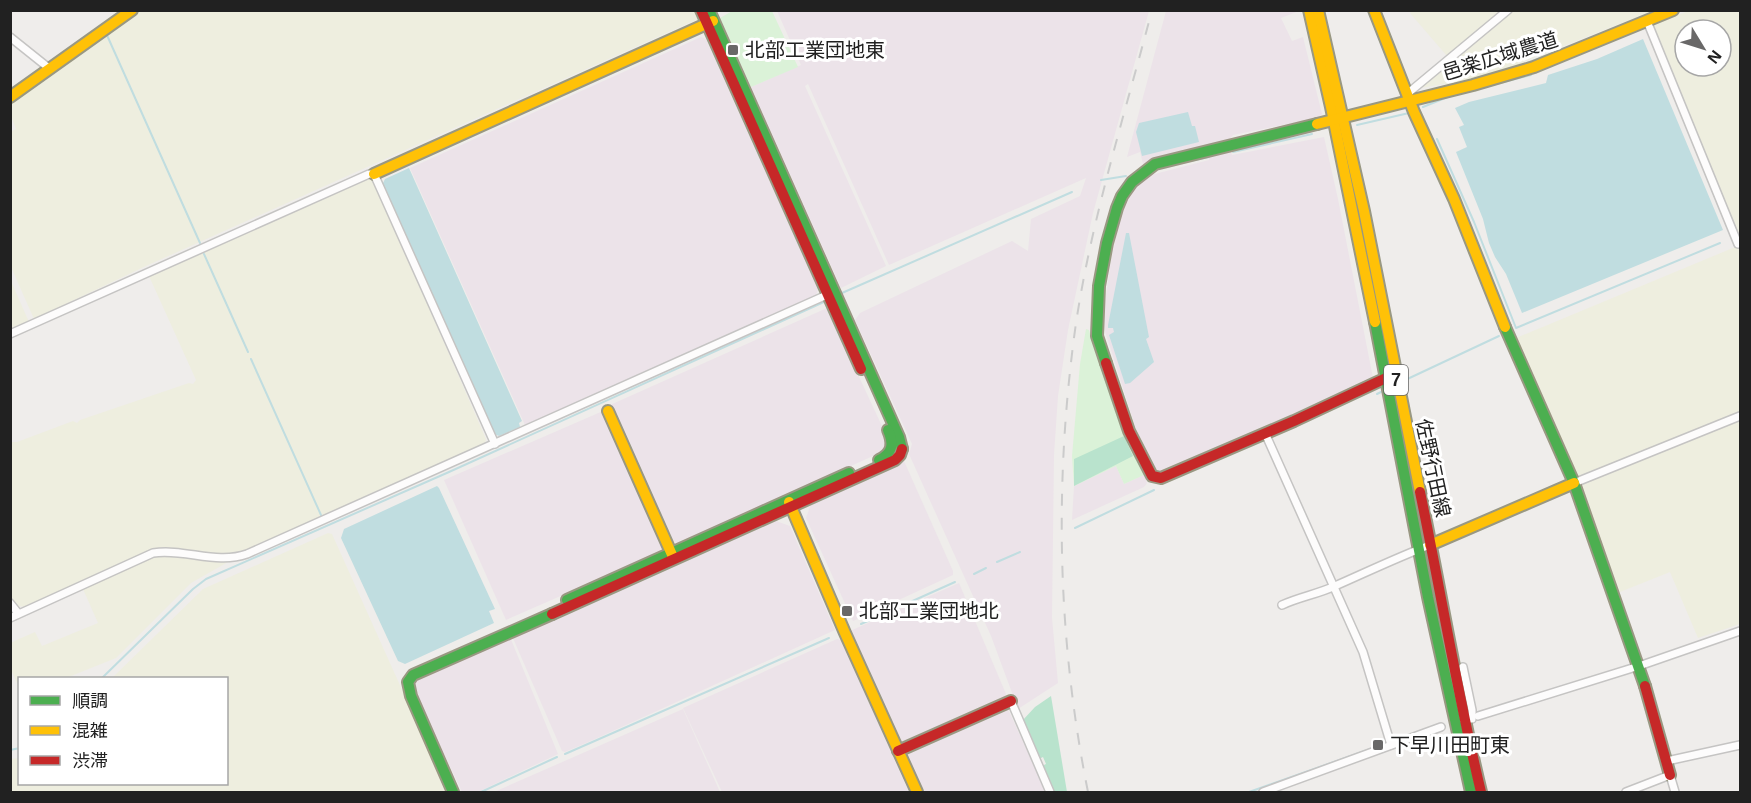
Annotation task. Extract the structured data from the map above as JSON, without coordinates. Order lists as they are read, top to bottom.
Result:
{
  "streets": {
    "street": ["邑楽広域農道", "7", "佐野行田線"]
  },
  "crossings": [
    ["邑楽広域農道", "佐野行田線"]
  ],
  "places": {
    "transit": ["北部工業団地東", "北部工業団地北", "下早川田町東"]
  },
  "legend": ["順調", "混雑", "渋滞"],
  "north": "bottom right"
}
